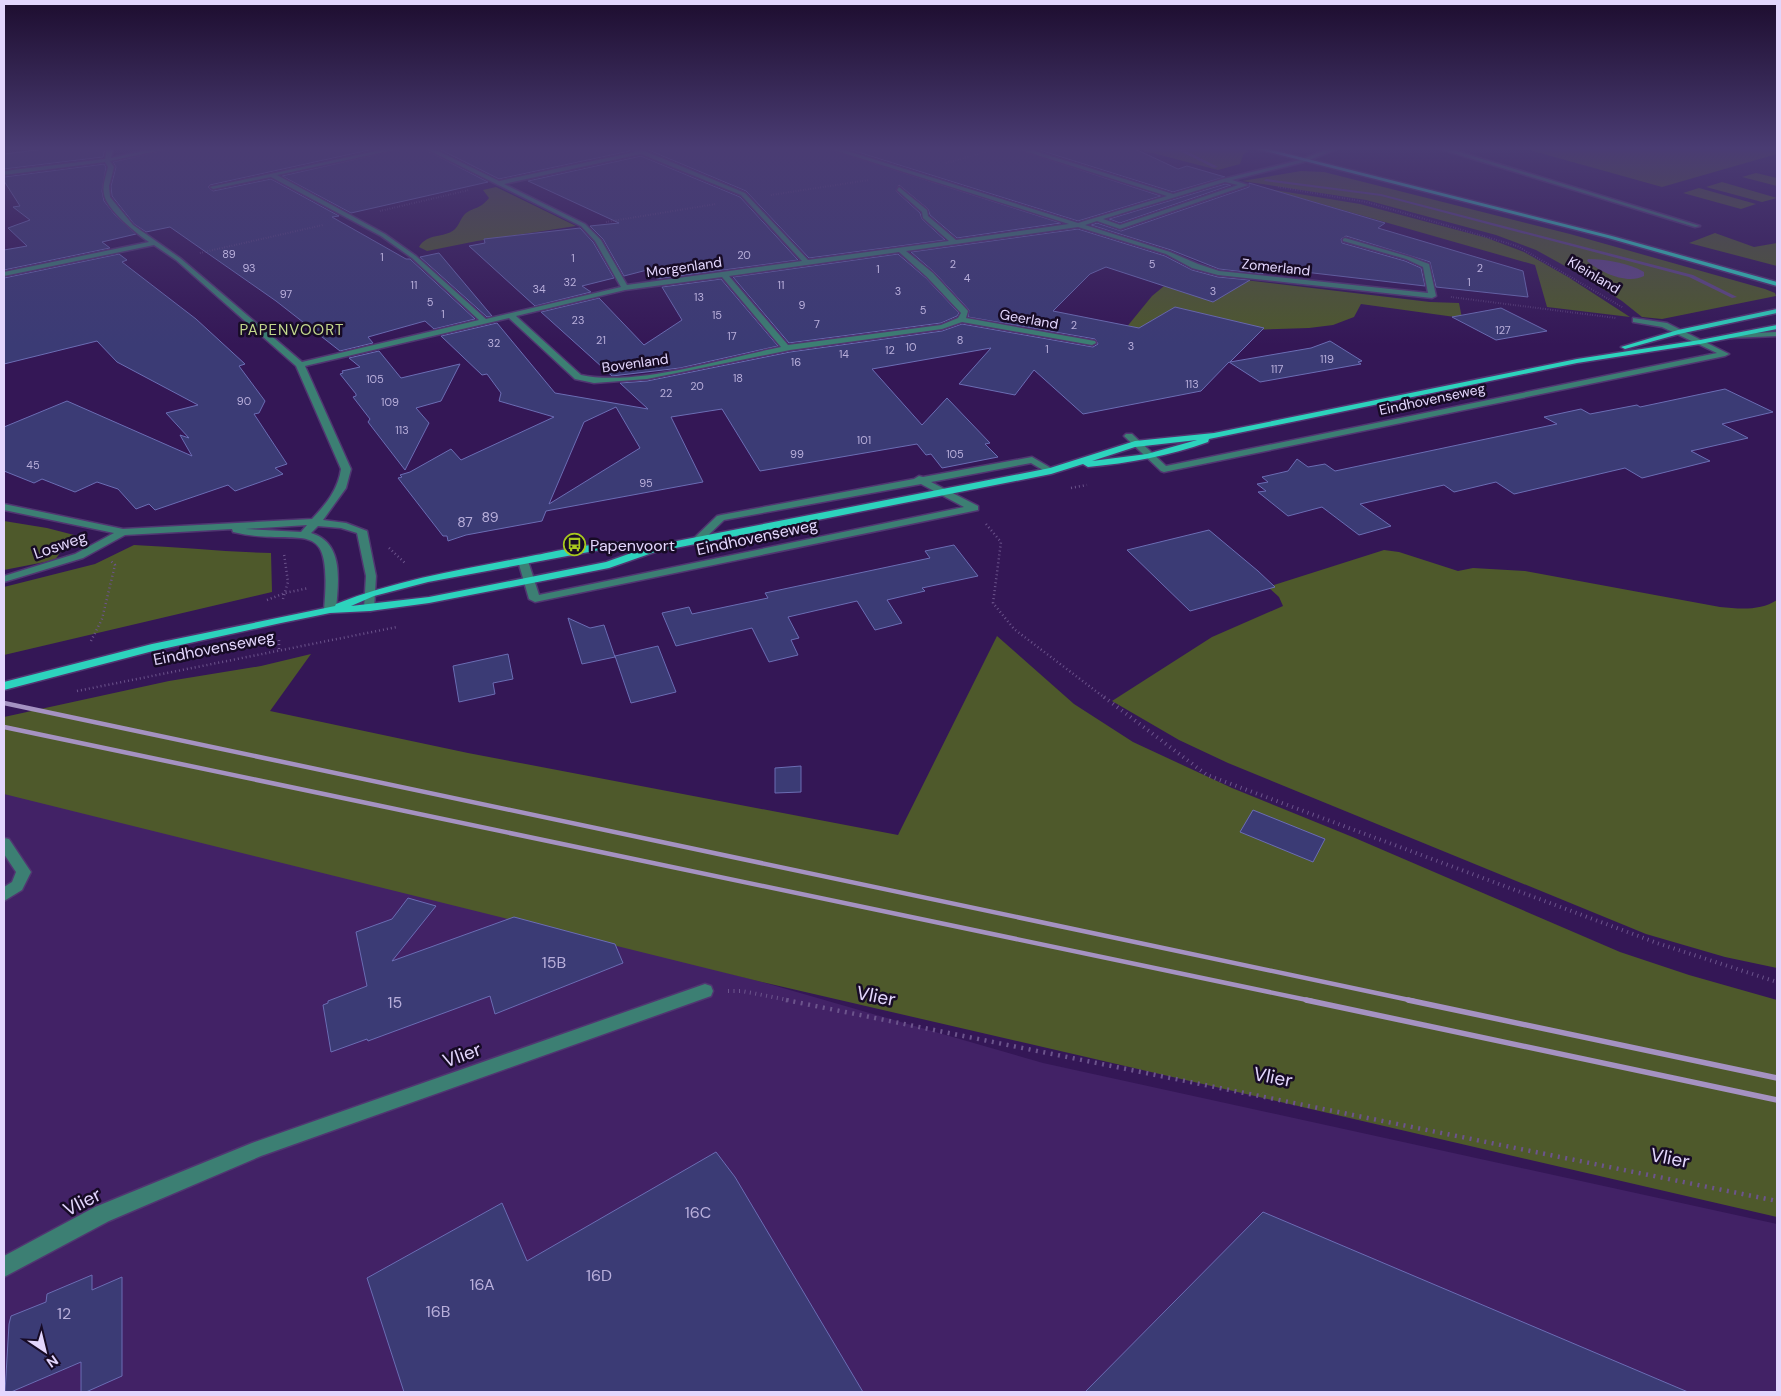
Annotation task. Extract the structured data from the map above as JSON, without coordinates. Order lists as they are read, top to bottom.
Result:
{
  "streets": {
    "main road": ["Eindhovenseweg"],
    "street": [
      "Morgenland",
      "Zomerland",
      "Geerland",
      "Bovenland",
      "Losweg",
      "Vlier"
    ],
    "path": ["Kleinland"]
  },
  "crossings": [
    ["Morgenland", "Zomerland"],
    ["Morgenland", "Bovenland"],
    ["Geerland", "Bovenland"]
  ],
  "districts": ["PAPENVOORT"],
  "places": {
    "bus stop": ["Papenvoort"]
  },
  "house_numbers": [
    "89",
    "20",
    "1",
    "1",
    "2",
    "5",
    "93",
    "2",
    "1",
    "4",
    "32",
    "1",
    "11",
    "11",
    "34",
    "3",
    "3",
    "97",
    "13",
    "5",
    "9",
    "5",
    "1",
    "15",
    "23",
    "7",
    "2",
    "127",
    "17",
    "21",
    "8",
    "32",
    "3",
    "10",
    "1",
    "12",
    "14",
    "119",
    "16",
    "117",
    "18",
    "105",
    "113",
    "20",
    "22",
    "90",
    "109",
    "113",
    "101",
    "99",
    "105",
    "45",
    "95",
    "89",
    "87",
    "15B",
    "15",
    "16C",
    "16D",
    "16A",
    "16B",
    "12"
  ],
  "north": "bottom right"
}
